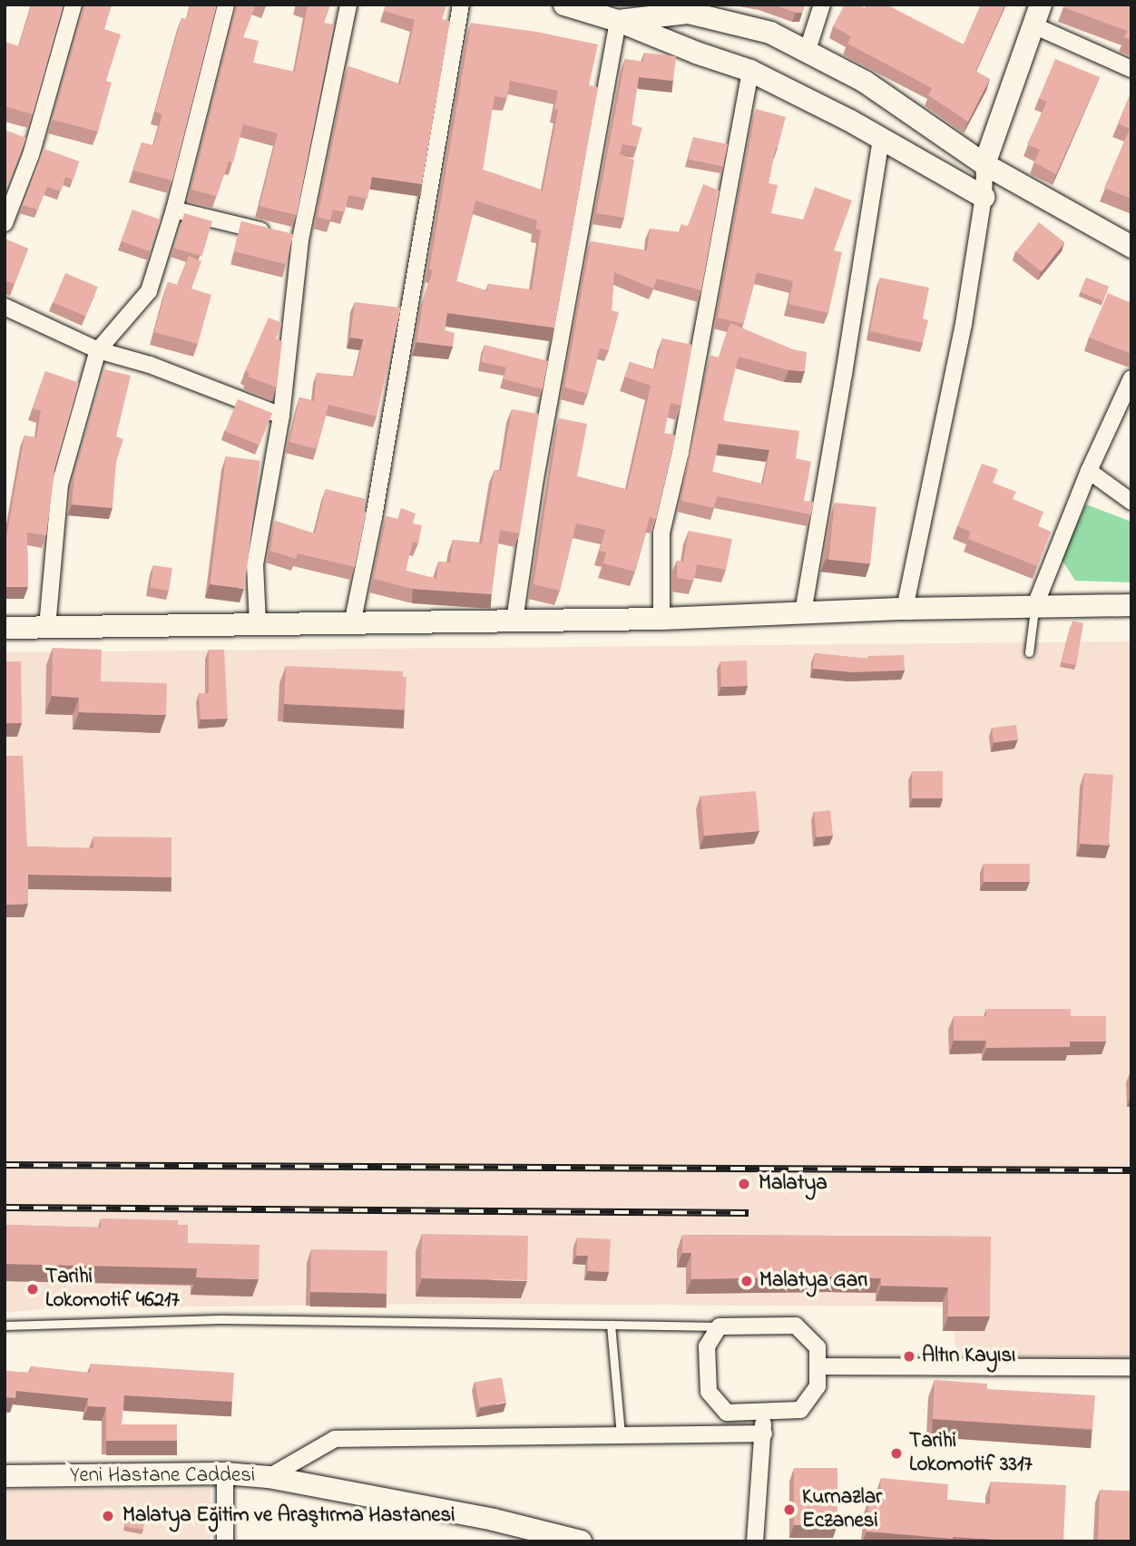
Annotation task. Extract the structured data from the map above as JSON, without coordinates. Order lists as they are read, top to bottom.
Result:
{
  "streets": {
    "street": ["Yeni Hastane Caddesi"]
  },
  "places": [
    "Malatya",
    "Malatya Garı",
    "Tarihi Lokomotif 46217",
    "Altın Kayısı",
    "Tarihi Lokomotif 3317",
    "Kurnazlar Eczanesi",
    "Malatya Eğitim ve Araştırma Hastanesi"
  ]
}
